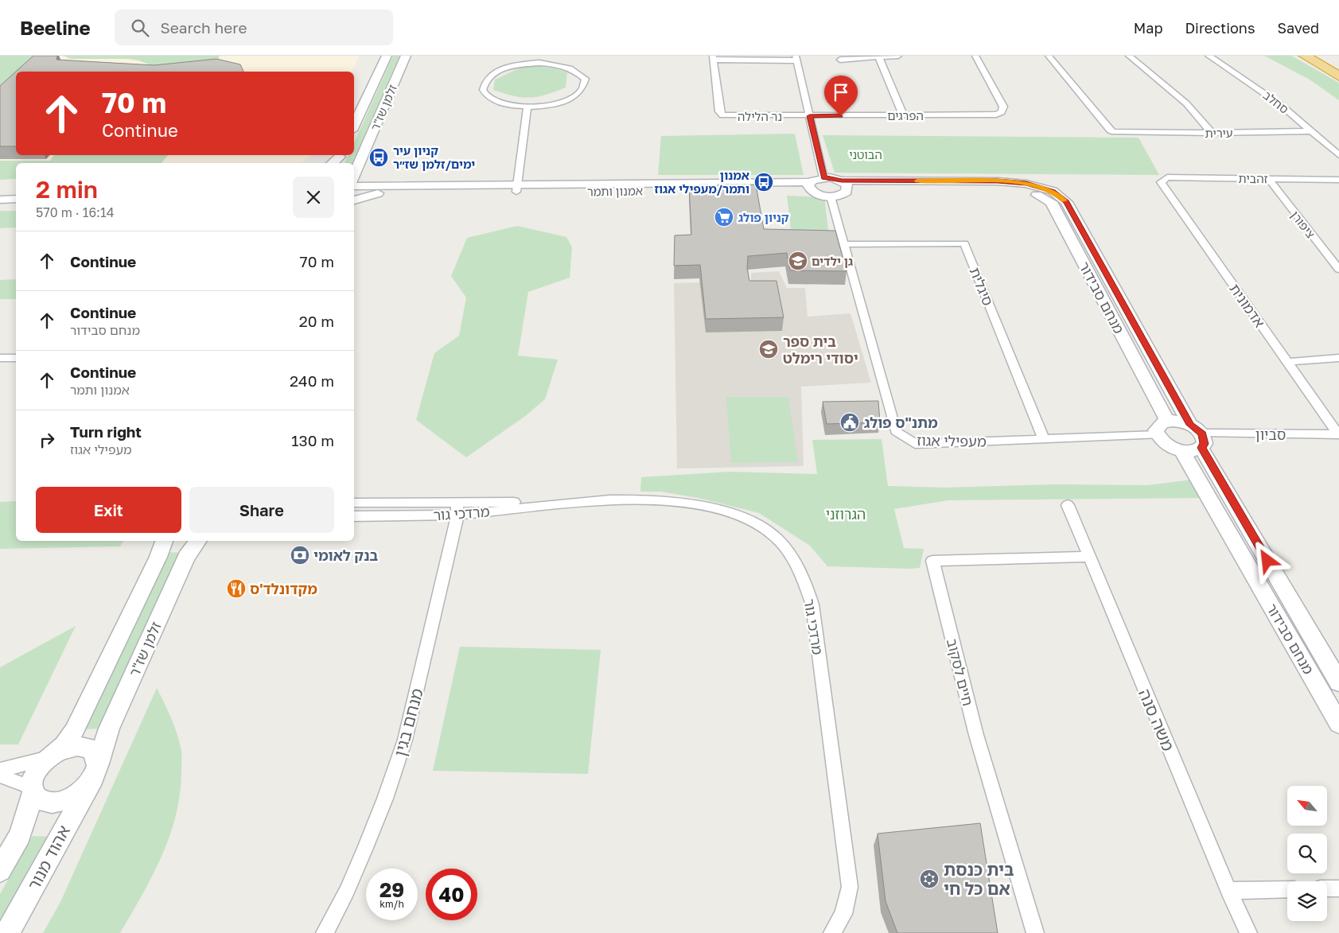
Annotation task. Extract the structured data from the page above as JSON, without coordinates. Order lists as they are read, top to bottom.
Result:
{
  "streets": {
    "street": [
      "סחלב",
      "זלמן שז\"ר",
      "הפרגים",
      "נר הלילה",
      "עירית",
      "זהבית",
      "אמנון ותמר",
      "ציפורן",
      "סיגלית",
      "מנחם סבידור",
      "אדמונית",
      "סביון",
      "מעפילי אגוז",
      "מרדכי גור",
      "חיים לסקוב",
      "משה סנה",
      "מנחם בגין",
      "אהוד מנור"
    ]
  },
  "crossings": [
    ["סחלב", "עירית"],
    ["זלמן שז\"ר", "אהוד מנור"],
    ["הפרגים", "נר הלילה"],
    ["זהבית", "ציפורן"],
    ["זהבית", "אדמונית"],
    ["סיגלית", "מעפילי אגוז"],
    ["מנחם סבידור", "סביון"],
    ["אדמונית", "סביון"],
    ["מרדכי גור", "מנחם בגין"],
    ["חיים לסקוב", "משה סנה"]
  ],
  "parks": ["הבוטני", "הגרוזני"],
  "places": {
    "bus stop": ["קניון עיר ימים/זלמן שז״ר", "אמנון ותמר/מעפילי אגוז"],
    "supermarket": ["קניון פולג"],
    "school or university": ["גן ילדים", "בית ספר יסודי רימלט"],
    "public building": ["מתנ\"ס פולג"],
    "bank": ["בנק לאומי"],
    "restaurant": ["מקדונלד'ס"],
    "synagogue": ["בית כנסת אם כל חי"]
  },
  "north": "top left",
  "page": {
    "header": "Beeline",
    "search": "Search here",
    "nav": ["Map", "Directions", "Saved"],
    "turn": ["70 m", "Continue"],
    "heading": ["2 min", "570 m · 16:14"],
    "list": [
      {
        "name": "Continue",
        "value": "70 m"
      },
      {
        "name": "Continue",
        "note": "מנחם סבידור",
        "value": "20 m"
      },
      {
        "name": "Continue",
        "note": "אמנון ותמר",
        "value": "240 m"
      },
      {
        "name": "Turn right",
        "note": "מעפילי אגוז",
        "value": "130 m"
      }
    ],
    "buttons": ["Exit", "Share"],
    "speed": "29 km/h",
    "limit": "40"
  }
}
